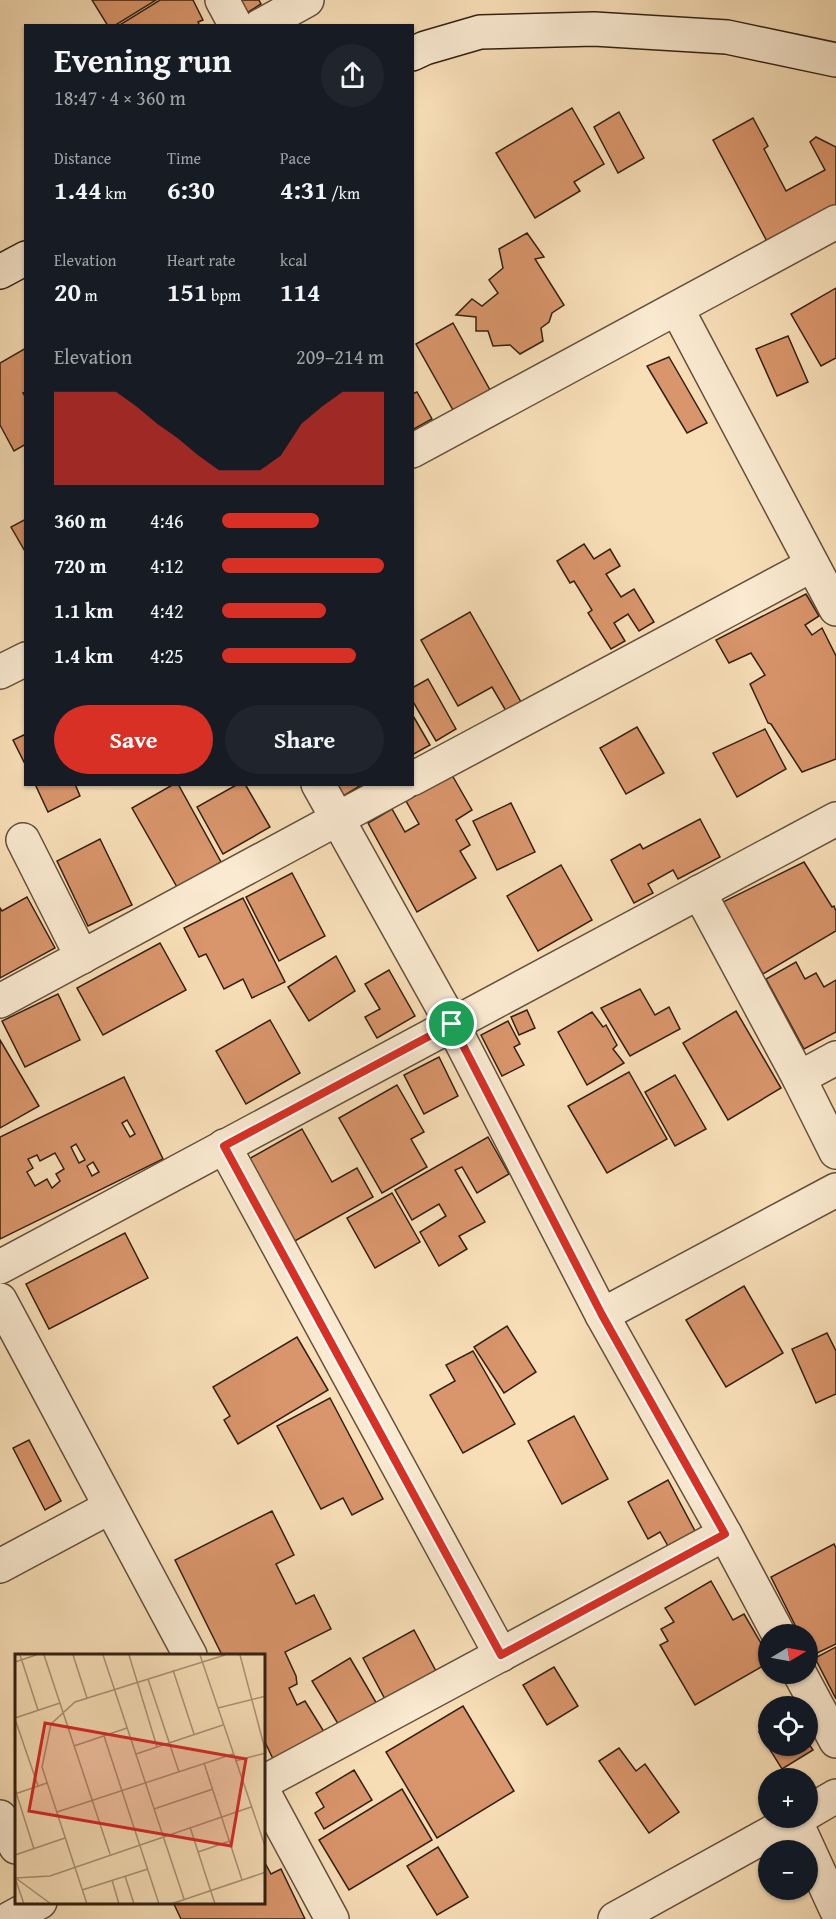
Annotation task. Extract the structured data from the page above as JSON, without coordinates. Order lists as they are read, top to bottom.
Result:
{
  "north": "right",
  "page": {
    "heading": ["Evening run", "18:47 · 4 × 360 m"],
    "stats": [
      ["Distance", "1.44 km"],
      ["Time", "6:30"],
      ["Pace", "4:31 /km"],
      ["Elevation", "20 m"],
      ["Heart rate", "151 bpm"],
      ["kcal", "114"]
    ],
    "chart": ["Elevation", "209–214 m"],
    "list": [
      {
        "name": "360 m",
        "note": "4:46"
      },
      {
        "name": "720 m",
        "note": "4:12"
      },
      {
        "name": "1.1 km",
        "note": "4:42"
      },
      {
        "name": "1.4 km",
        "note": "4:25"
      }
    ],
    "buttons": ["Save", "Share"],
    "map_buttons": ["+", "−"]
  }
}
